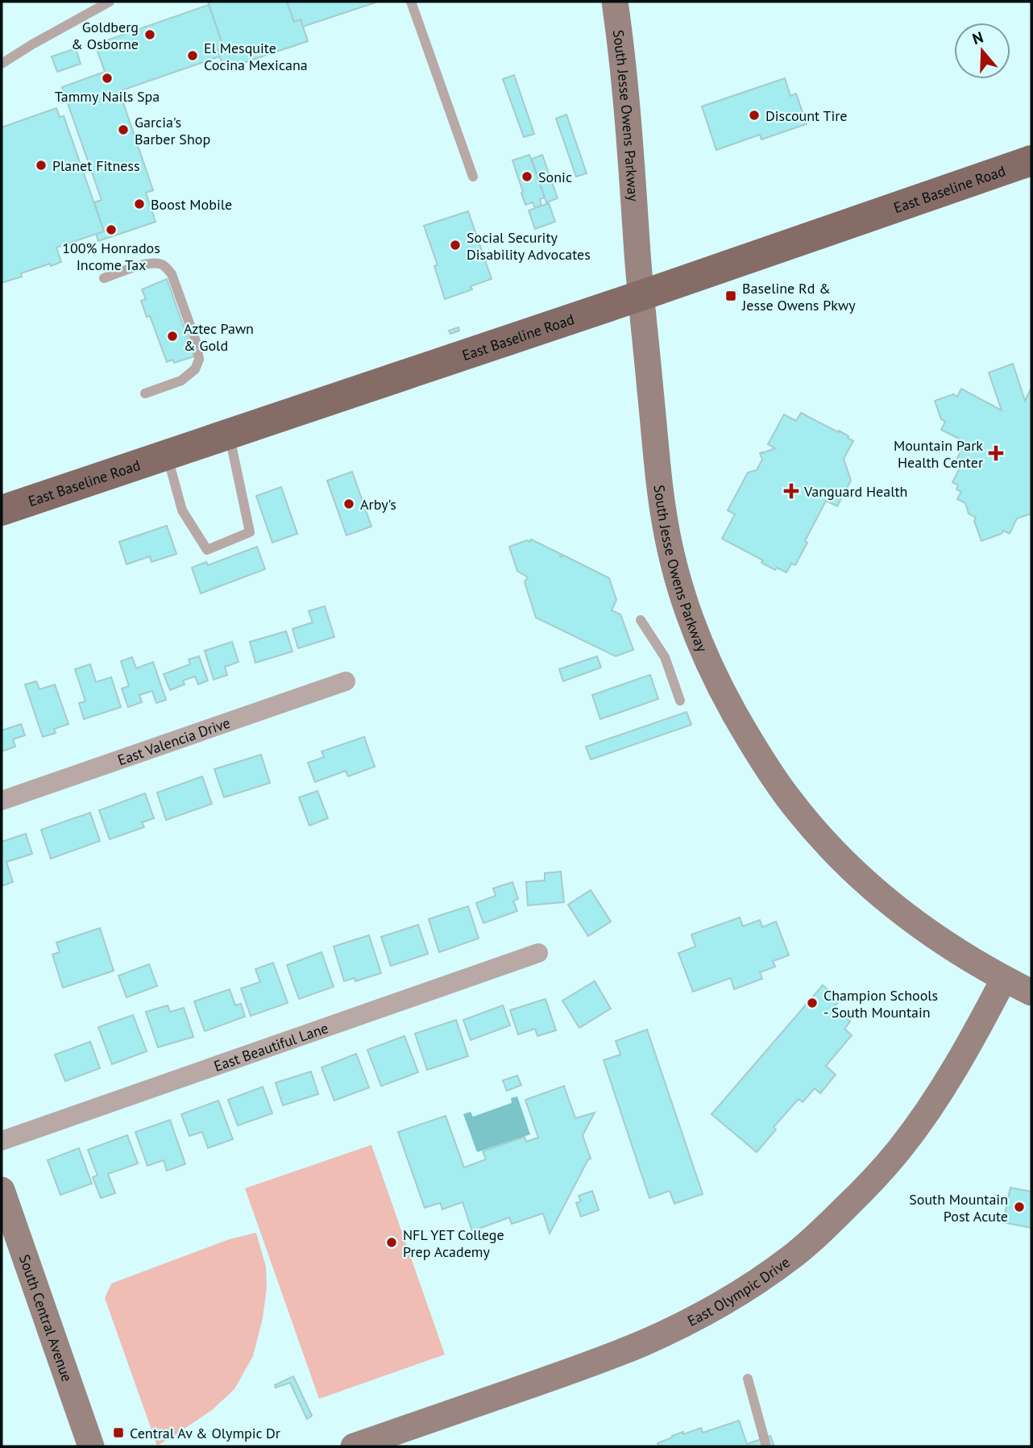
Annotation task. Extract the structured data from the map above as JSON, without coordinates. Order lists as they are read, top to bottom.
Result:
{
  "streets": {
    "main road": ["East Baseline Road"],
    "street": [
      "South Jesse Owens Parkway",
      "East Valencia Drive",
      "East Beautiful Lane",
      "East Olympic Drive",
      "South Central Avenue"
    ]
  },
  "crossings": [
    ["South Jesse Owens Parkway", "East Baseline Road"],
    ["South Jesse Owens Parkway", "East Olympic Drive"]
  ],
  "places": {
    "other": [
      "Goldberg & Osborne",
      "El Mesquite Cocina Mexicana",
      "Tammy Nails Spa",
      "Discount Tire",
      "Garcia's Barber Shop",
      "Planet Fitness",
      "Sonic",
      "Boost Mobile",
      "100% Honrados Income Tax",
      "Social Security Disability Advocates",
      "Aztec Pawn & Gold",
      "Arby's",
      "Champion Schools - South Mountain",
      "South Mountain Post Acute",
      "NFL YET College Prep Academy"
    ],
    "transit": ["Baseline Rd & Jesse Owens Pkwy", "Central Av & Olympic Dr"],
    "health": ["Mountain Park Health Center", "Vanguard Health"]
  },
  "north": "top"
}
